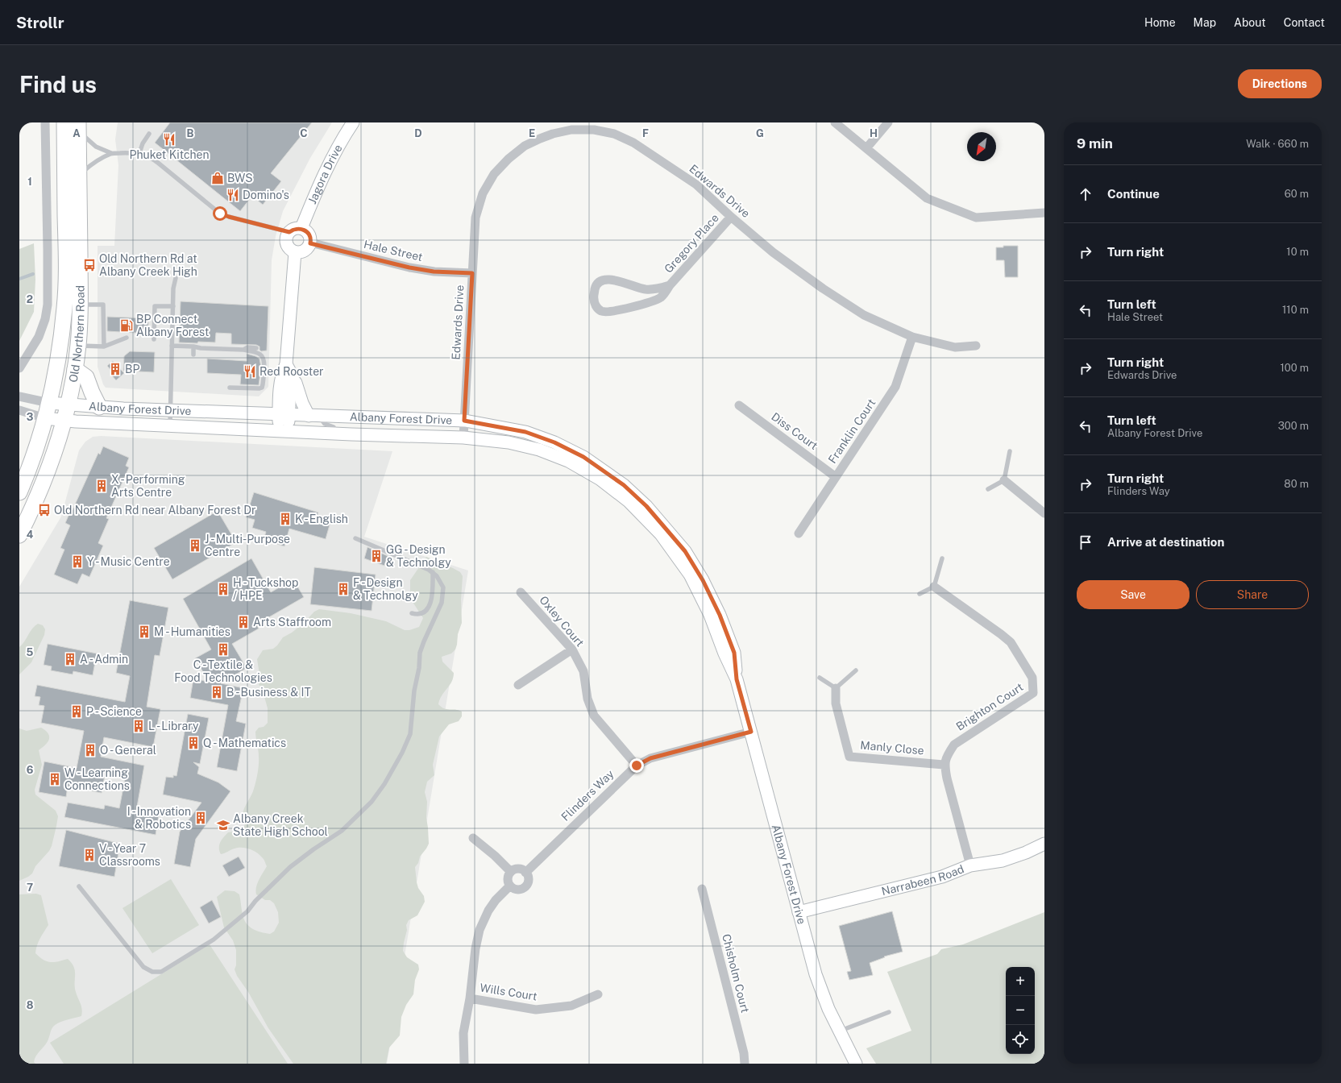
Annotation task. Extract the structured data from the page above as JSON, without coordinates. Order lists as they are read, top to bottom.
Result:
{
  "streets": {
    "highway": ["Old Northern Road"],
    "street": [
      "Jagora Drive",
      "Edwards Drive",
      "Gregory Place",
      "Hale Street",
      "Albany Forest Drive",
      "Diss Court",
      "Franklin Court",
      "Oxley Court",
      "Brighton Court",
      "Manly Close",
      "Flinders Way",
      "Narrabeen Road",
      "Chisholm Court",
      "Wills Court"
    ]
  },
  "crossings": [
    ["Jagora Drive", "Hale Street"],
    ["Edwards Drive", "Gregory Place"],
    ["Edwards Drive", "Hale Street"],
    ["Edwards Drive", "Albany Forest Drive"],
    ["Edwards Drive", "Franklin Court"],
    ["Old Northern Road", "Albany Forest Drive"],
    ["Albany Forest Drive", "Flinders Way"],
    ["Albany Forest Drive", "Narrabeen Road"],
    ["Diss Court", "Franklin Court"],
    ["Oxley Court", "Flinders Way"],
    ["Brighton Court", "Manly Close"]
  ],
  "places": {
    "restaurant": ["Phuket Kitchen", "Domino's", "Red Rooster"],
    "shop": ["BWS"],
    "bus stop": ["Old Northern Rd at Albany Creek High", "Old Northern Rd near Albany Forest Dr"],
    "fuel station": ["BP Connect Albany Forest"],
    "building": [
      "BP",
      "X - Performing Arts Centre",
      "K - English",
      "J - Multi-Purpose Centre",
      "GG - Design & Technolgy",
      "Y - Music Centre",
      "H - Tuckshop / HPE",
      "F - Design & Technolgy",
      "Arts Staffroom",
      "M - Humanities",
      "C - Textile & Food Technologies",
      "A - Admin",
      "B - Business & IT",
      "P - Science",
      "L - Library",
      "Q - Mathematics",
      "O - General",
      "W - Learning Connections",
      "I - Innovation & Robotics",
      "V - Year 7 Classrooms"
    ],
    "school or university": ["Albany Creek State High School"]
  },
  "north": "bottom left",
  "page": {
    "header": "Strollr",
    "nav": [
      "Home",
      "Map",
      "About",
      "Contact"
    ],
    "buttons": [
      "Directions",
      ["Save", "Share"]
    ],
    "title": "Find us",
    "heading": ["9 min", "Walk · 660 m"],
    "list": [
      ["Continue", "60 m"],
      ["Turn right", "10 m"],
      ["Turn left", "Hale Street", "110 m"],
      ["Turn right", "Edwards Drive", "100 m"],
      ["Turn left", "Albany Forest Drive", "300 m"],
      ["Turn right", "Flinders Way", "80 m"],
      "Arrive at destination"
    ],
    "map_buttons": ["+", "−"]
  },
  "grid": {
    "columns": [
      "A",
      "B",
      "C",
      "D",
      "E",
      "F",
      "G",
      "H"
    ],
    "rows": [
      "1",
      "2",
      "3",
      "4",
      "5",
      "6",
      "7",
      "8"
    ]
  }
}
